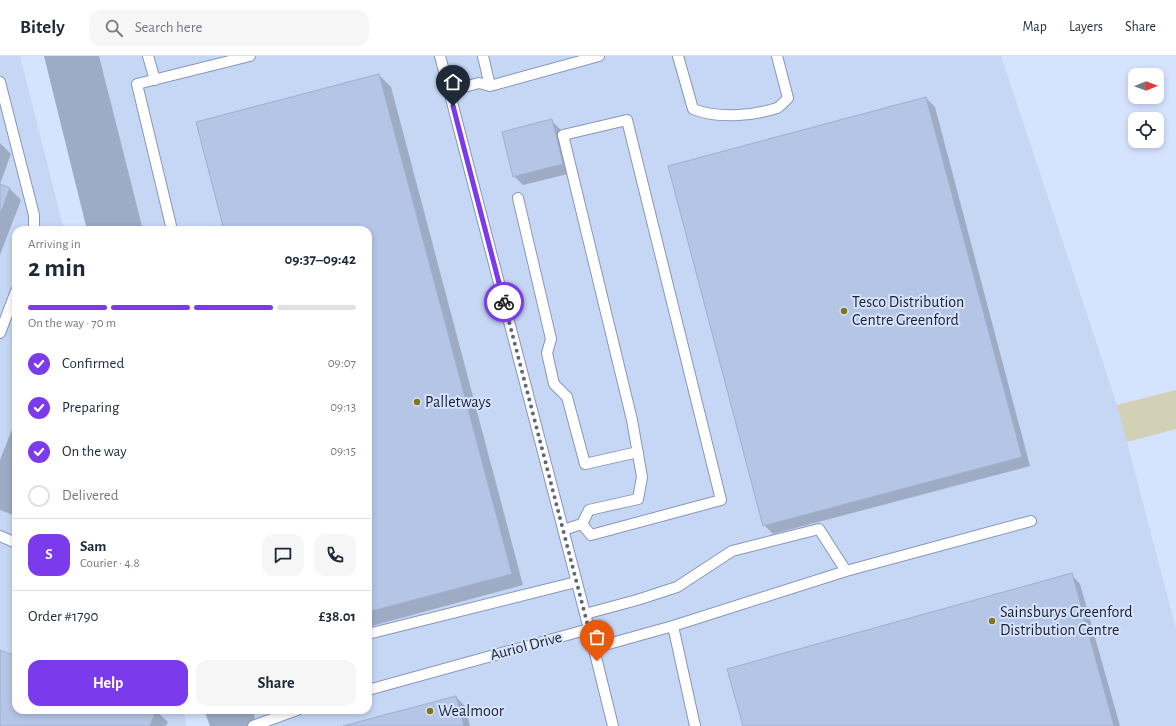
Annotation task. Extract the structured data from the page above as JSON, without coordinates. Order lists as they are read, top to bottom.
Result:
{
  "streets": {
    "lane": ["Auriol Drive"]
  },
  "places": [
    "Tesco Distribution Centre Greenford",
    "Palletways",
    "Sainsburys Greenford Distribution Centre",
    "Wealmoor"
  ],
  "north": "right",
  "page": {
    "header": "Bitely",
    "search": "Search here",
    "nav": ["Map", "Layers", "Share"],
    "heading": ["2 min", "Arriving in", "09:37–09:42"],
    "panel": [
      "Sam",
      "Courier · 4.8",
      "Order #1790",
      "£38.01"
    ],
    "bar": "On the way · 70 m",
    "list": [
      ["Confirmed", "09:07"],
      ["Preparing", "09:13"],
      ["On the way", "09:15"],
      "Delivered"
    ],
    "round": "S",
    "buttons": ["Help", "Share"]
  }
}
